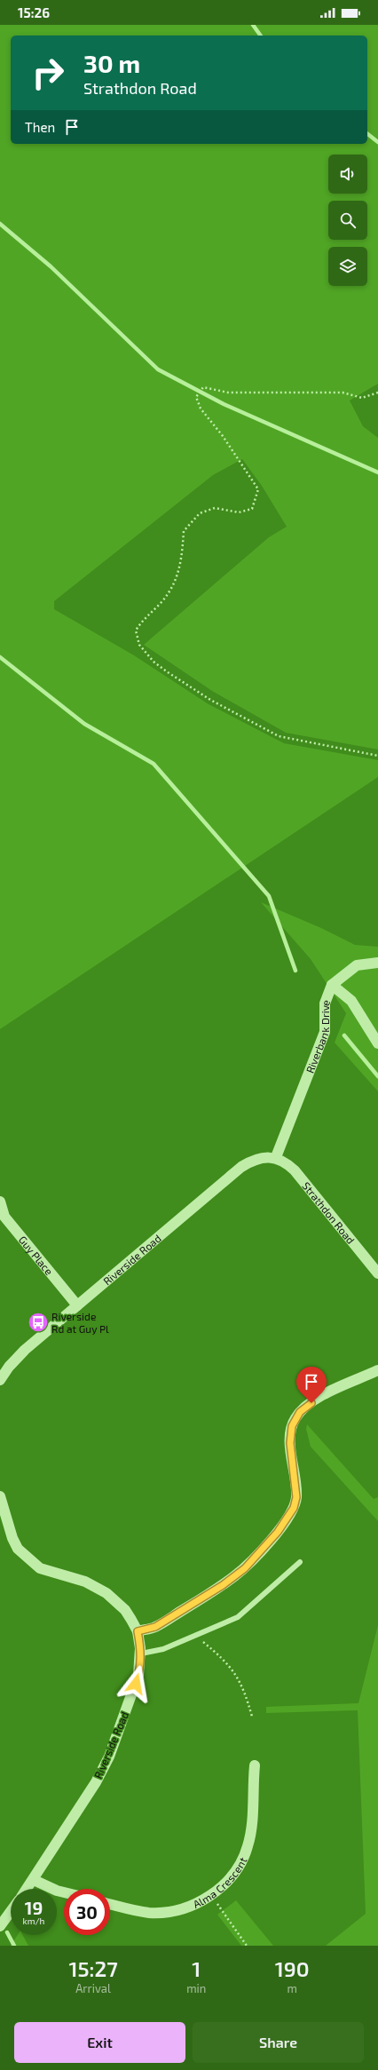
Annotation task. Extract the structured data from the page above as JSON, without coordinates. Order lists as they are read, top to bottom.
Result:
{
  "streets": {
    "street": [
      "Riverbank Drive",
      "Strathdon Road",
      "Guy Place",
      "Riverside Road",
      "Alma Crescent"
    ]
  },
  "crossings": [
    ["Riverbank Drive", "Strathdon Road"],
    ["Riverbank Drive", "Riverside Road"],
    ["Strathdon Road", "Riverside Road"],
    ["Guy Place", "Riverside Road"]
  ],
  "places": {
    "bus stop": ["Riverside Rd at Guy Pl"]
  },
  "page": {
    "status": "15:26",
    "turn": ["30 m", "Strathdon Road"],
    "then": "Then",
    "speed": "19 km/h",
    "limit": "30",
    "eta": [
      "15:27",
      "Arrival",
      "1",
      "min",
      "190",
      "m"
    ],
    "buttons": ["Exit", "Share"]
  }
}
